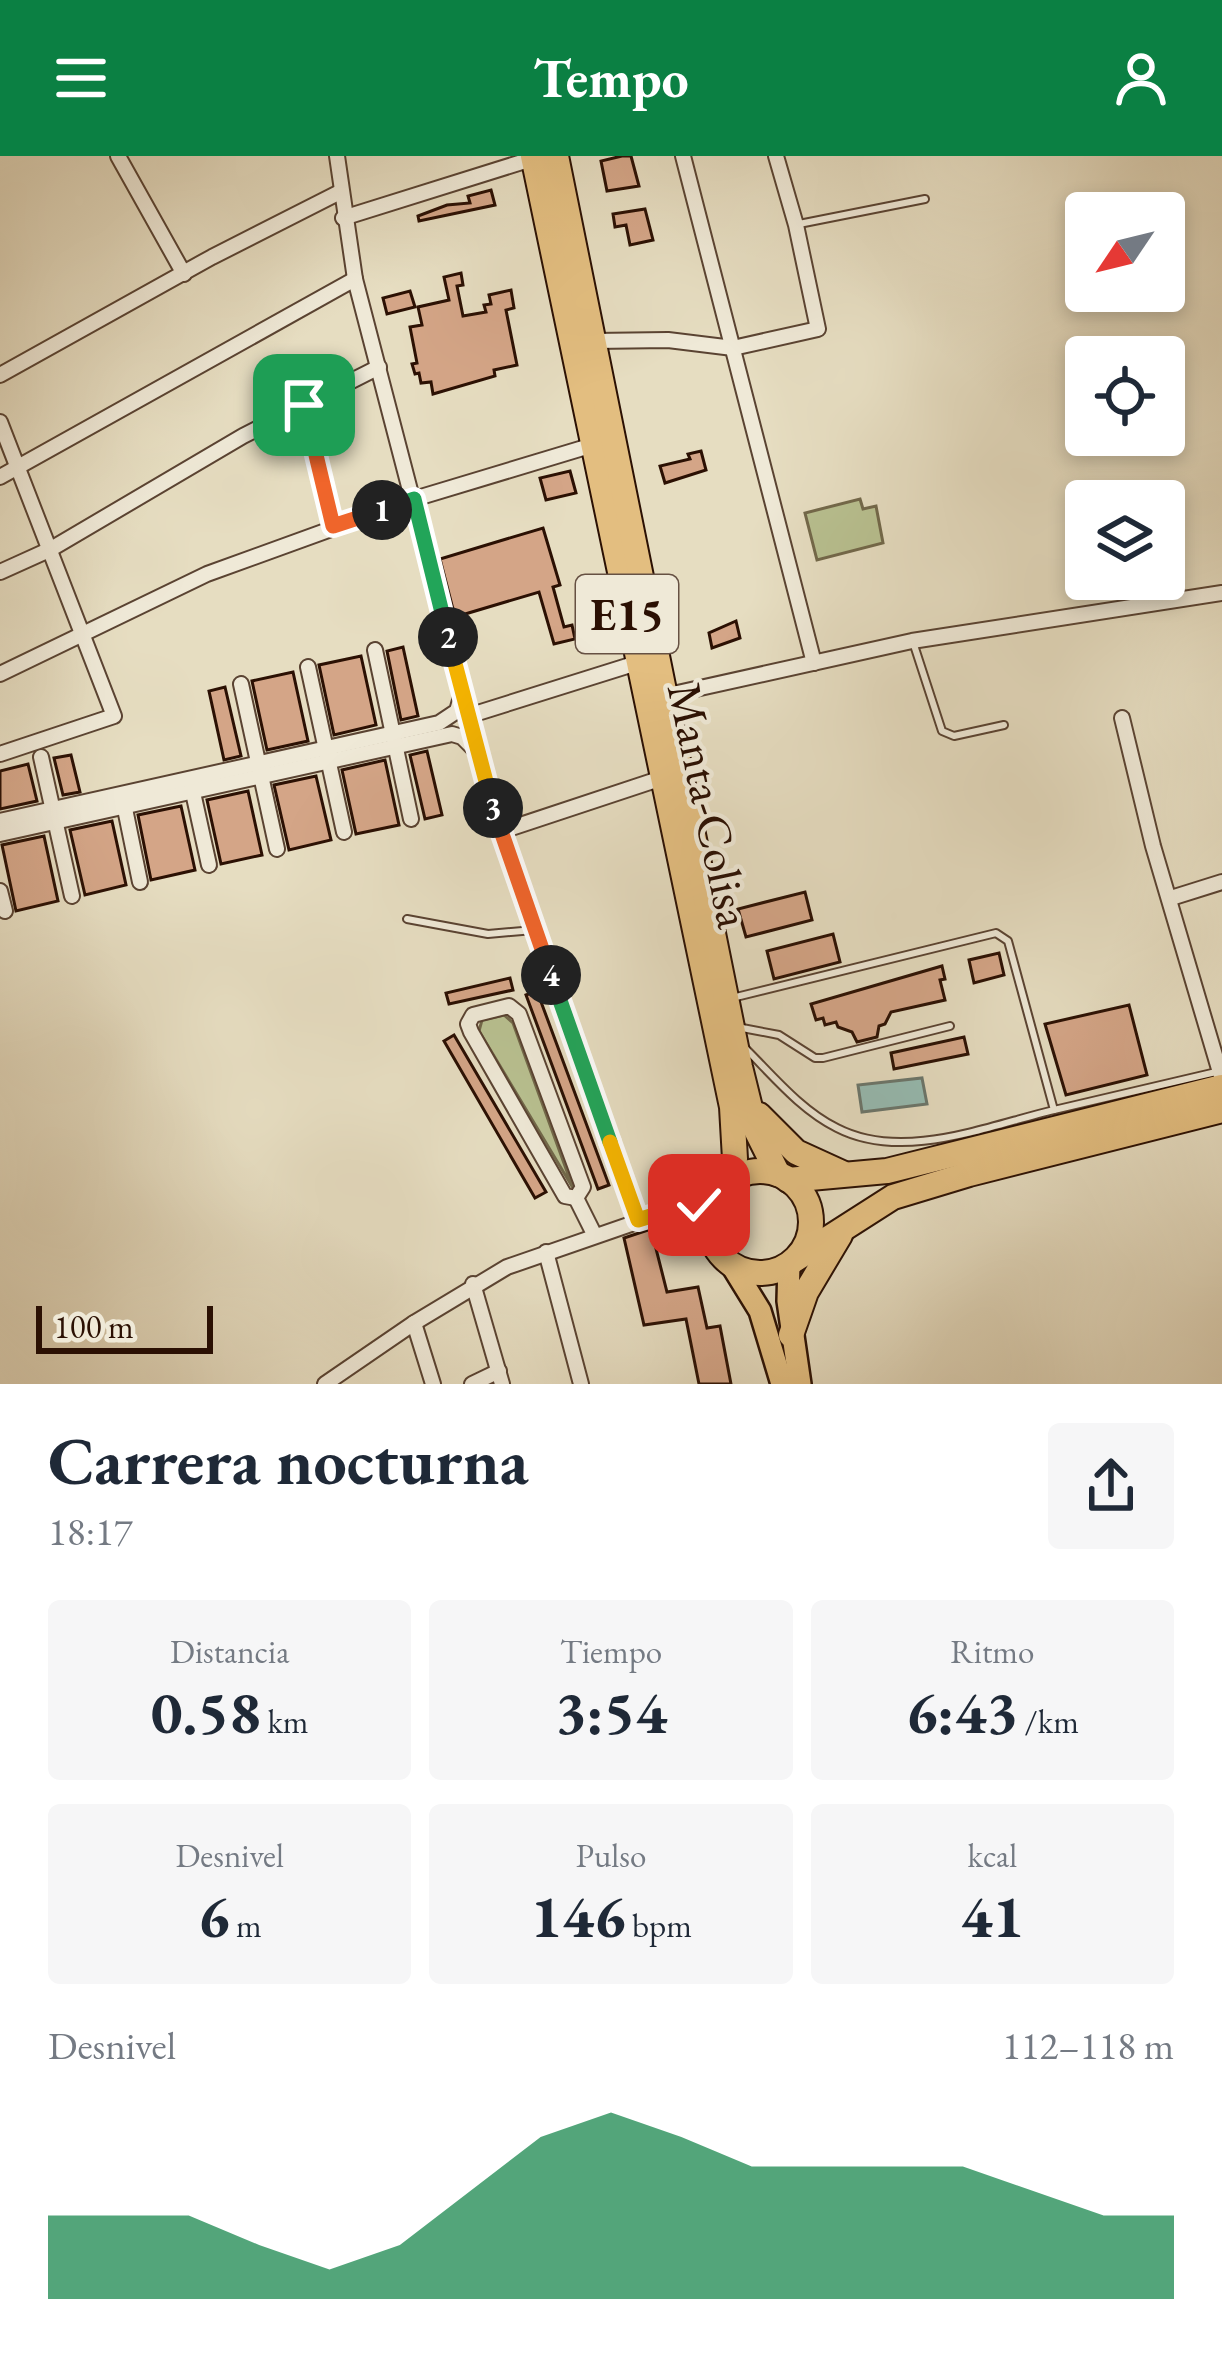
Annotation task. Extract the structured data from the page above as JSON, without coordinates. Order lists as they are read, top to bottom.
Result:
{
  "streets": {
    "highway": ["E15", "Manta-Colisa"]
  },
  "crossings": [
    ["E15", "Manta-Colisa"]
  ],
  "scale_bar": "100 m",
  "north": "bottom left",
  "page": {
    "header": "Tempo",
    "pins": [
      "1",
      "2",
      "3",
      "4"
    ],
    "scale": "100 m",
    "heading": ["Carrera nocturna", "18:17"],
    "stats": [
      ["Distancia", "0.58 km"],
      ["Tiempo", "3:54"],
      ["Ritmo", "6:43 /km"],
      ["Desnivel", "6 m"],
      ["Pulso", "146 bpm"],
      ["kcal", "41"]
    ],
    "chart": ["Desnivel", "112–118 m"]
  }
}
